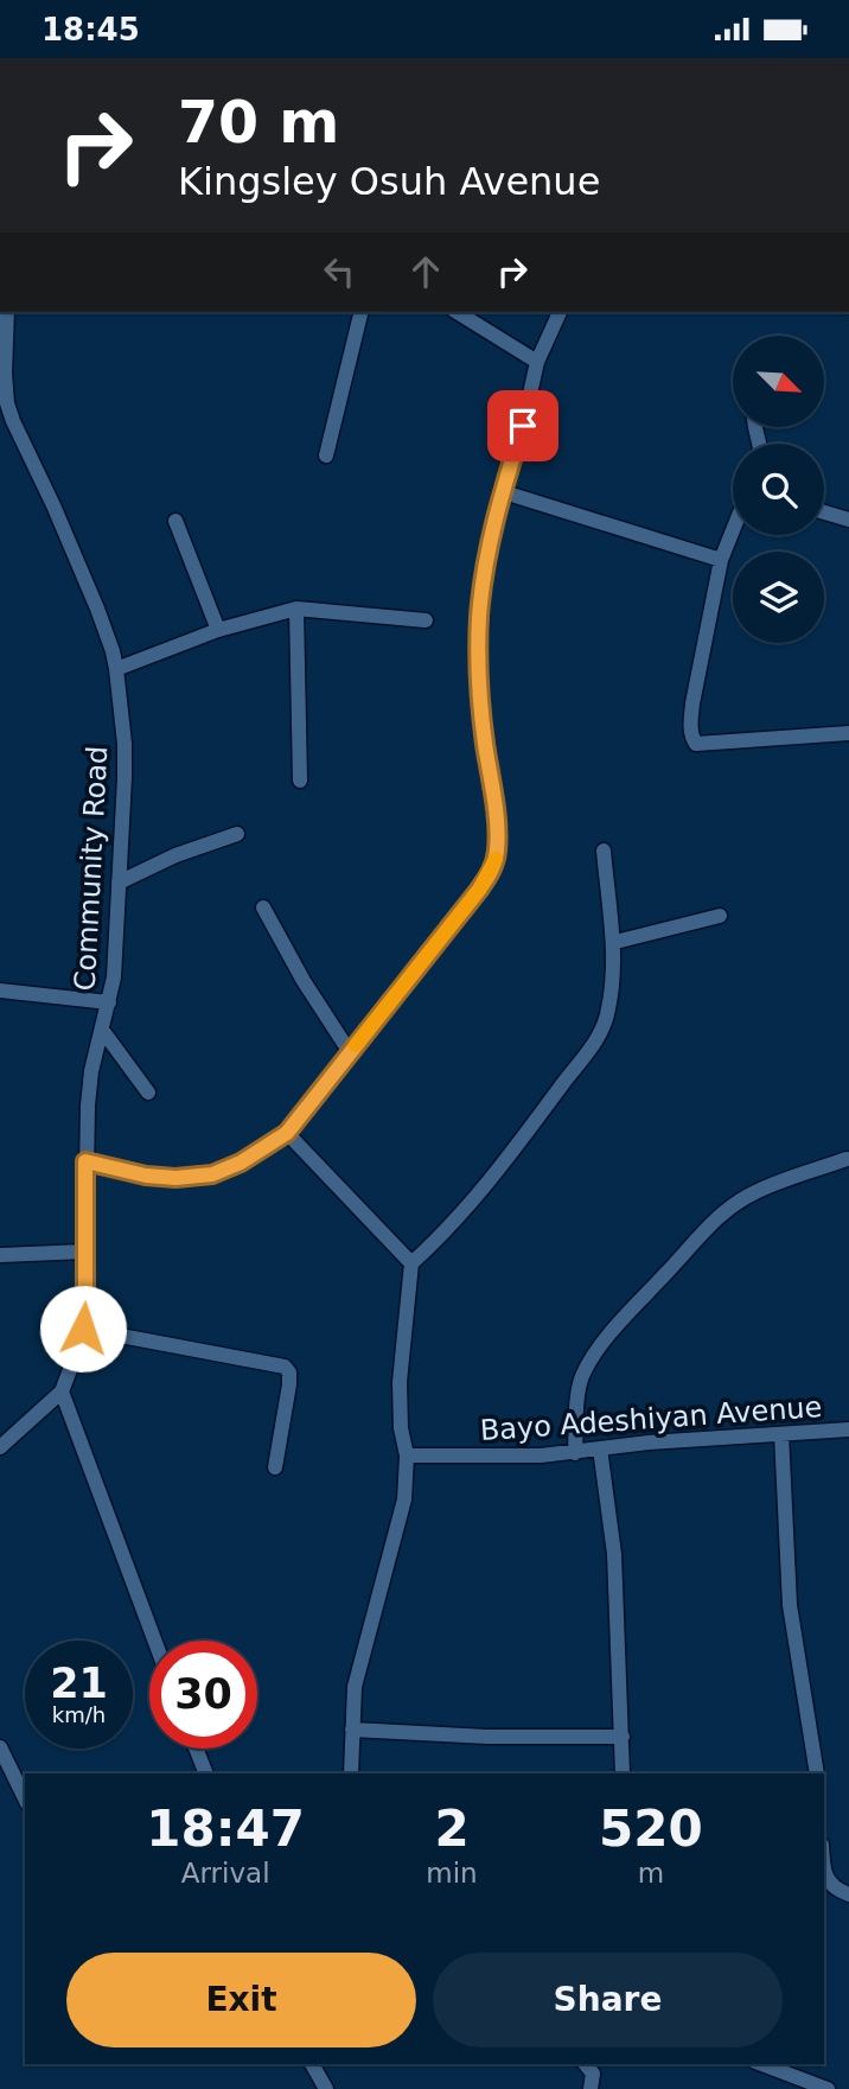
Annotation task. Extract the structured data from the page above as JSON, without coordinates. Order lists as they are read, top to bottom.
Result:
{
  "streets": {
    "street": ["Community Road", "Bayo Adeshiyan Avenue"]
  },
  "north": "bottom right",
  "page": {
    "status": "18:45",
    "turn": ["70 m", "Kingsley Osuh Avenue"],
    "speed": "21 km/h",
    "limit": "30",
    "eta": [
      "18:47",
      "Arrival",
      "2",
      "min",
      "520",
      "m"
    ],
    "buttons": ["Exit", "Share"]
  }
}
